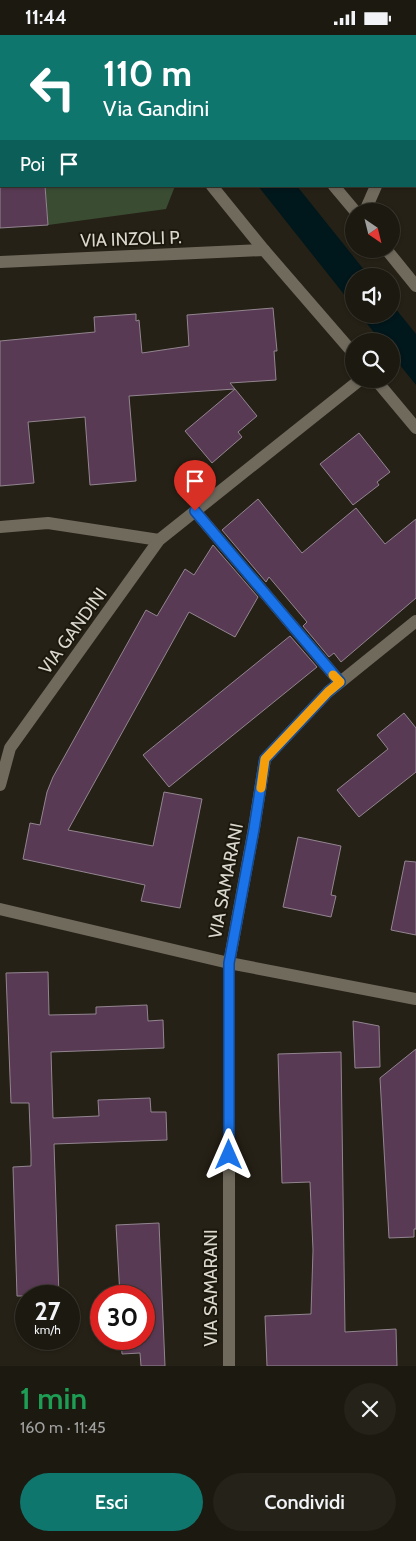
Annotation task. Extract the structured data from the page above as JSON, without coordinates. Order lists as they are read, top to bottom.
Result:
{
  "streets": {
    "street": ["VIA INZOLI P.", "VIA GANDINI", "VIA SAMARANI"]
  },
  "north": "bottom right",
  "page": {
    "status": "11:44",
    "turn": ["110 m", "Via Gandini"],
    "then": "Poi",
    "speed": "27 km/h",
    "limit": "30",
    "heading": ["1 min", "160 m · 11:45"],
    "buttons": ["Esci", "Condividi"]
  }
}
